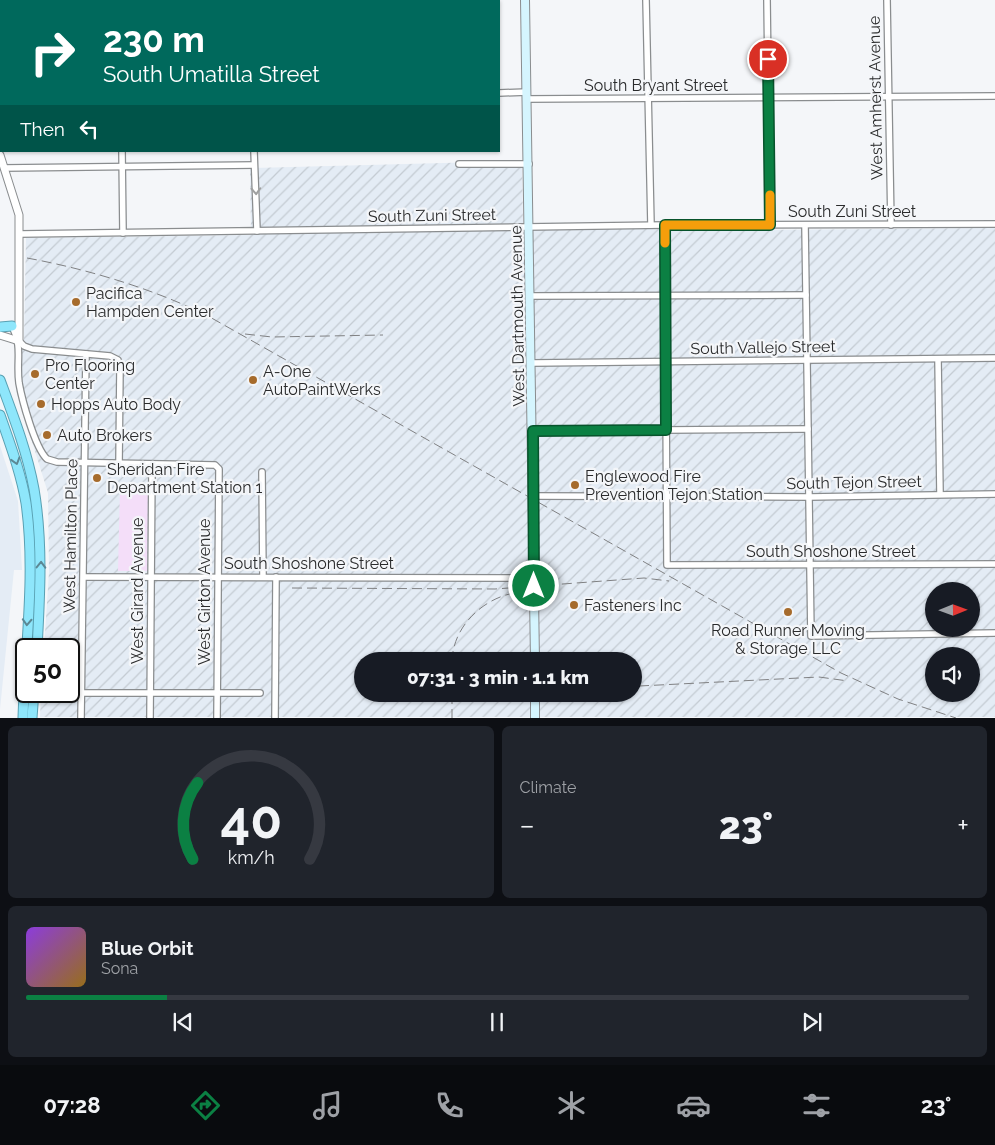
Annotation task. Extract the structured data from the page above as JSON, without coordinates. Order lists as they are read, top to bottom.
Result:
{
  "streets": {
    "main road": ["West Dartmouth Avenue"],
    "street": [
      "South Bryant Street",
      "West Amherst Avenue",
      "South Zuni Street",
      "South Vallejo Street",
      "South Tejon Street",
      "West Hamilton Place",
      "South Shoshone Street",
      "West Girard Avenue",
      "West Girton Avenue"
    ]
  },
  "crossings": [
    ["South Bryant Street", "West Amherst Avenue"],
    ["South Bryant Street", "West Dartmouth Avenue"],
    ["West Amherst Avenue", "South Zuni Street"],
    ["South Zuni Street", "West Dartmouth Avenue"],
    ["West Dartmouth Avenue", "South Vallejo Street"],
    ["West Dartmouth Avenue", "South Tejon Street"],
    ["West Dartmouth Avenue", "South Shoshone Street"],
    ["South Tejon Street", "South Shoshone Street"],
    ["West Hamilton Place", "South Shoshone Street"],
    ["South Shoshone Street", "West Girard Avenue"],
    ["South Shoshone Street", "West Girton Avenue"],
    ["West Girard Avenue", "West Girton Avenue"]
  ],
  "places": [
    "Pacifica Hampden Center",
    "Pro Flooring Center",
    "A-One AutoPaintWerks",
    "Hopps Auto Body",
    "Auto Brokers",
    "Sheridan Fire Department Station 1",
    "Englewood Fire Prevention Tejon Station",
    "Fasteners Inc",
    "Road Runner Moving & Storage LLC"
  ],
  "north": "right",
  "page": {
    "turn": ["230 m", "South Umatilla Street"],
    "then": "Then",
    "limit": "50",
    "trip": "07:31 · 3 min · 1.1 km",
    "tile": "Climate",
    "heat": ["−", "23°", "+"],
    "song": ["Blue Orbit", "Sona"],
    "tabs": ["07:28", "23°"],
    "gauge": ["40", "km/h"]
  }
}
